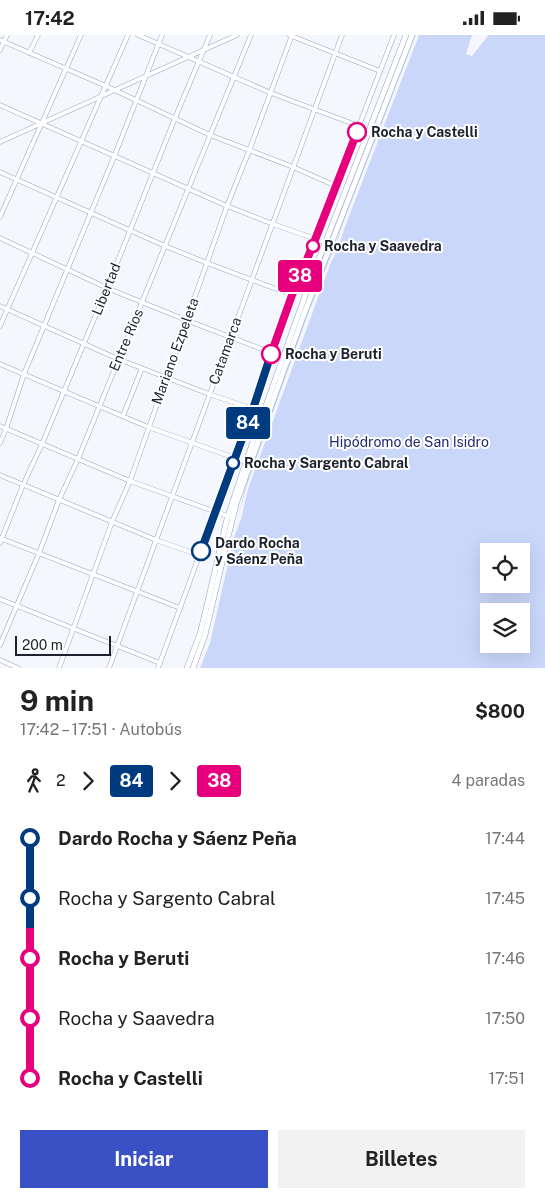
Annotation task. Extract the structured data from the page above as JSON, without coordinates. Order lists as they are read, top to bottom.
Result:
{
  "streets": {
    "street": [
      "Libertad",
      "Entre Ríos",
      "Mariano Ezpeleta",
      "Catamarca"
    ]
  },
  "parks": ["Hipódromo de San Isidro"],
  "places": [
    "Rocha y Castelli",
    "Rocha y Saavedra",
    "Rocha y Beruti",
    "Rocha y Sargento Cabral",
    "Dardo Rocha y Sáenz Peña"
  ],
  "lines": ["bus line 38", "bus line 84"],
  "scale_bar": "200 m",
  "page": {
    "status": "17:42",
    "on_map": ["84", "38"],
    "scale": "200 m",
    "heading": ["9 min", "17:42 – 17:51 · Autobús", "$800"],
    "legs": [
      "2",
      "84",
      "38",
      "4 paradas"
    ],
    "list": [
      {
        "name": "Dardo Rocha y Sáenz Peña",
        "value": "17:44"
      },
      {
        "name": "Rocha y Sargento Cabral",
        "value": "17:45"
      },
      {
        "name": "Rocha y Beruti",
        "value": "17:46"
      },
      {
        "name": "Rocha y Saavedra",
        "value": "17:50"
      },
      {
        "name": "Rocha y Castelli",
        "value": "17:51"
      }
    ],
    "buttons": ["Iniciar", "Billetes"]
  }
}
